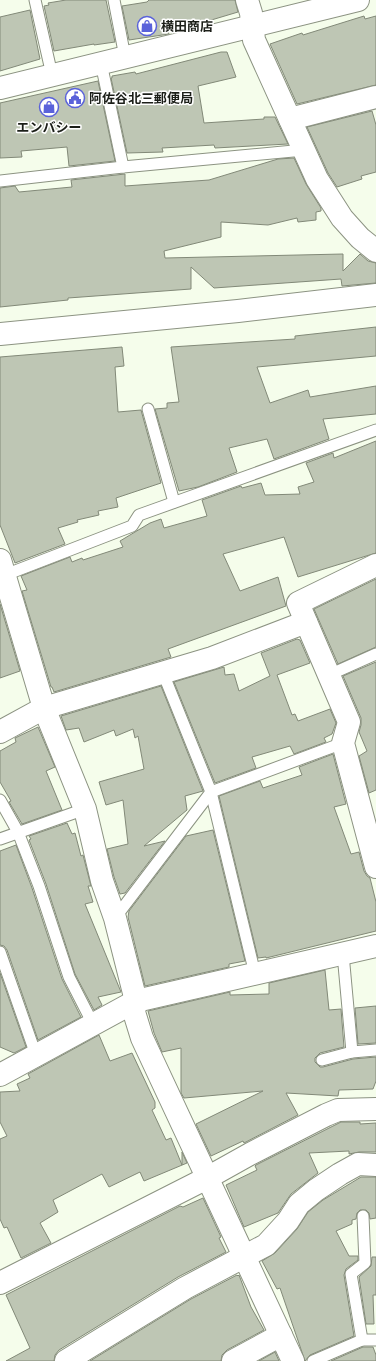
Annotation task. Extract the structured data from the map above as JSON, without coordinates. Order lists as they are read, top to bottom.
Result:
{
  "places": {
    "shop": ["横田商店", "エンバシー"],
    "public building": ["阿佐谷北三郵便局"]
  }
}
